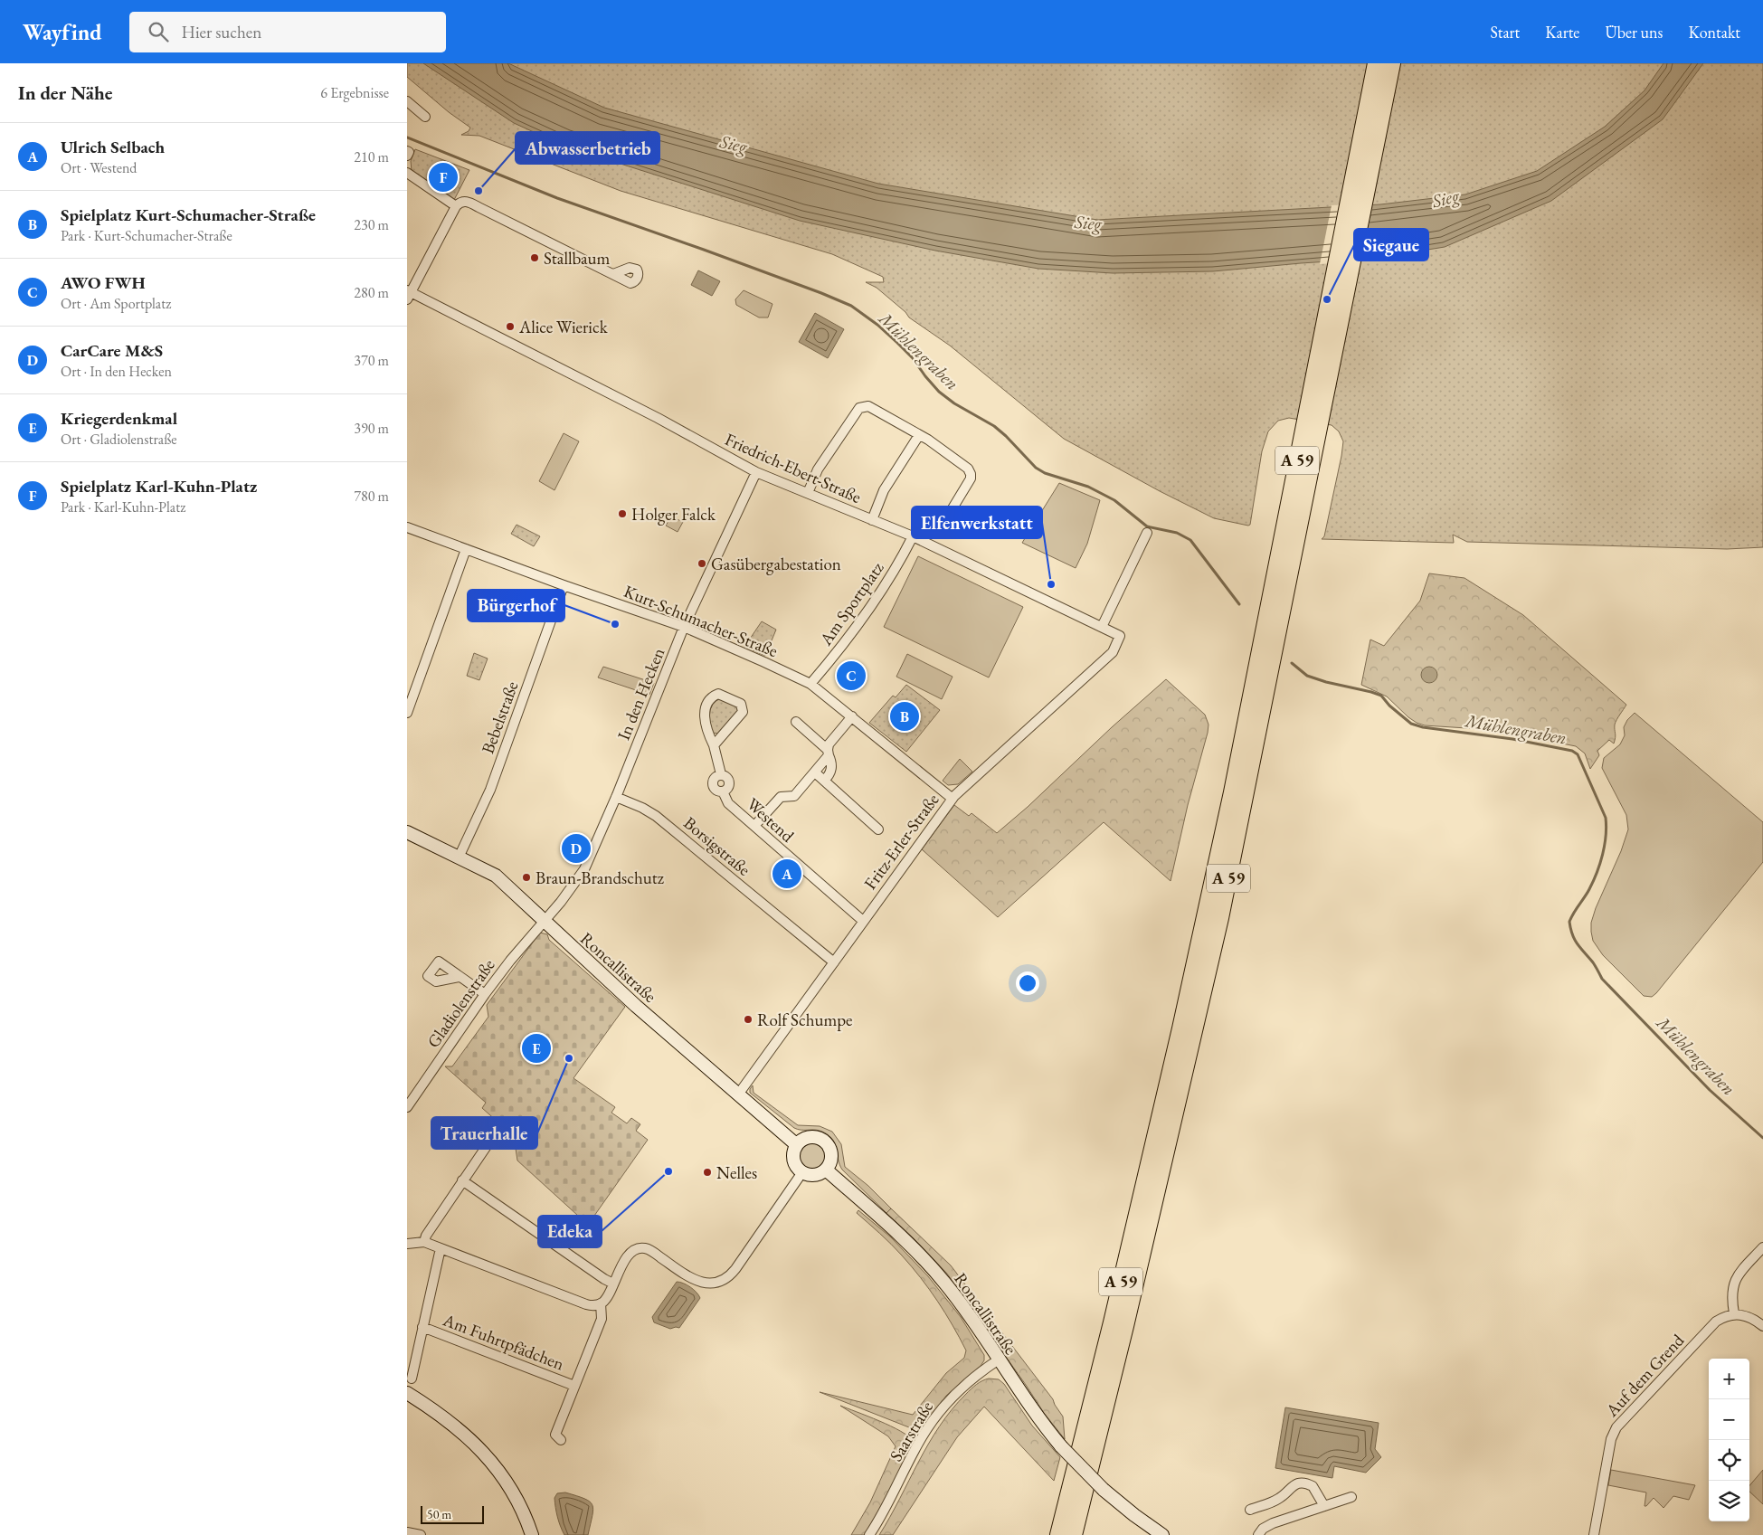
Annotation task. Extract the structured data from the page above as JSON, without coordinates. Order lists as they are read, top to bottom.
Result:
{
  "streets": {
    "highway": ["A 59"],
    "street": [
      "Friedrich-Ebert-Straße",
      "Am Sportplatz",
      "Kurt-Schumacher-Straße",
      "In den Hecken",
      "Bebelstraße",
      "Westend",
      "Fritz-Erler-Straße",
      "Borsigstraße",
      "Roncallistraße",
      "Gladiolenstraße",
      "Am Fuhrtpfädchen",
      "Auf dem Grend",
      "Saarstraße"
    ]
  },
  "crossings": [
    ["Friedrich-Ebert-Straße", "Am Sportplatz"],
    ["Friedrich-Ebert-Straße", "In den Hecken"],
    ["Friedrich-Ebert-Straße", "Fritz-Erler-Straße"],
    ["Am Sportplatz", "Kurt-Schumacher-Straße"],
    ["Kurt-Schumacher-Straße", "In den Hecken"],
    ["Kurt-Schumacher-Straße", "Bebelstraße"],
    ["Kurt-Schumacher-Straße", "Fritz-Erler-Straße"],
    ["In den Hecken", "Borsigstraße"],
    ["In den Hecken", "Roncallistraße"],
    ["In den Hecken", "Gladiolenstraße"],
    ["Bebelstraße", "Roncallistraße"],
    ["Westend", "Fritz-Erler-Straße"],
    ["Fritz-Erler-Straße", "Borsigstraße"],
    ["Fritz-Erler-Straße", "Roncallistraße"],
    ["Roncallistraße", "Gladiolenstraße"],
    ["Roncallistraße", "Saarstraße"]
  ],
  "water": ["Sieg", "Mühlengraben"],
  "places": [
    "Abwasserbetrieb",
    "Stallbaum",
    "Siegaue",
    "Alice Wierick",
    "Holger Falck",
    "Gasübergabestation",
    "Elfenwerkstatt",
    "Bürgerhof",
    "Braun-Brandschutz",
    "Rolf Schumpe",
    "Trauerhalle",
    "Edeka",
    "Nelles"
  ],
  "scale_bar": "50 m",
  "page": {
    "header": "Wayfind",
    "search": "Hier suchen",
    "nav": [
      "Start",
      "Karte",
      "Über uns",
      "Kontakt"
    ],
    "heading": ["In der Nähe", "6 Ergebnisse"],
    "list": [
      {
        "mark": "A",
        "name": "Ulrich Selbach",
        "note": "Ort · Westend",
        "value": "210 m"
      },
      {
        "mark": "B",
        "name": "Spielplatz Kurt-Schumacher-Straße",
        "note": "Park · Kurt-Schumacher-Straße",
        "value": "230 m"
      },
      {
        "mark": "C",
        "name": "AWO FWH",
        "note": "Ort · Am Sportplatz",
        "value": "280 m"
      },
      {
        "mark": "D",
        "name": "CarCare M&S",
        "note": "Ort · In den Hecken",
        "value": "370 m"
      },
      {
        "mark": "E",
        "name": "Kriegerdenkmal",
        "note": "Ort · Gladiolenstraße",
        "value": "390 m"
      },
      {
        "mark": "F",
        "name": "Spielplatz Karl-Kuhn-Platz",
        "note": "Park · Karl-Kuhn-Platz",
        "value": "780 m"
      }
    ],
    "pins": [
      "F",
      "C",
      "B",
      "D",
      "A",
      "E"
    ],
    "map_buttons": ["+", "−"],
    "scale": "50 m"
  }
}
